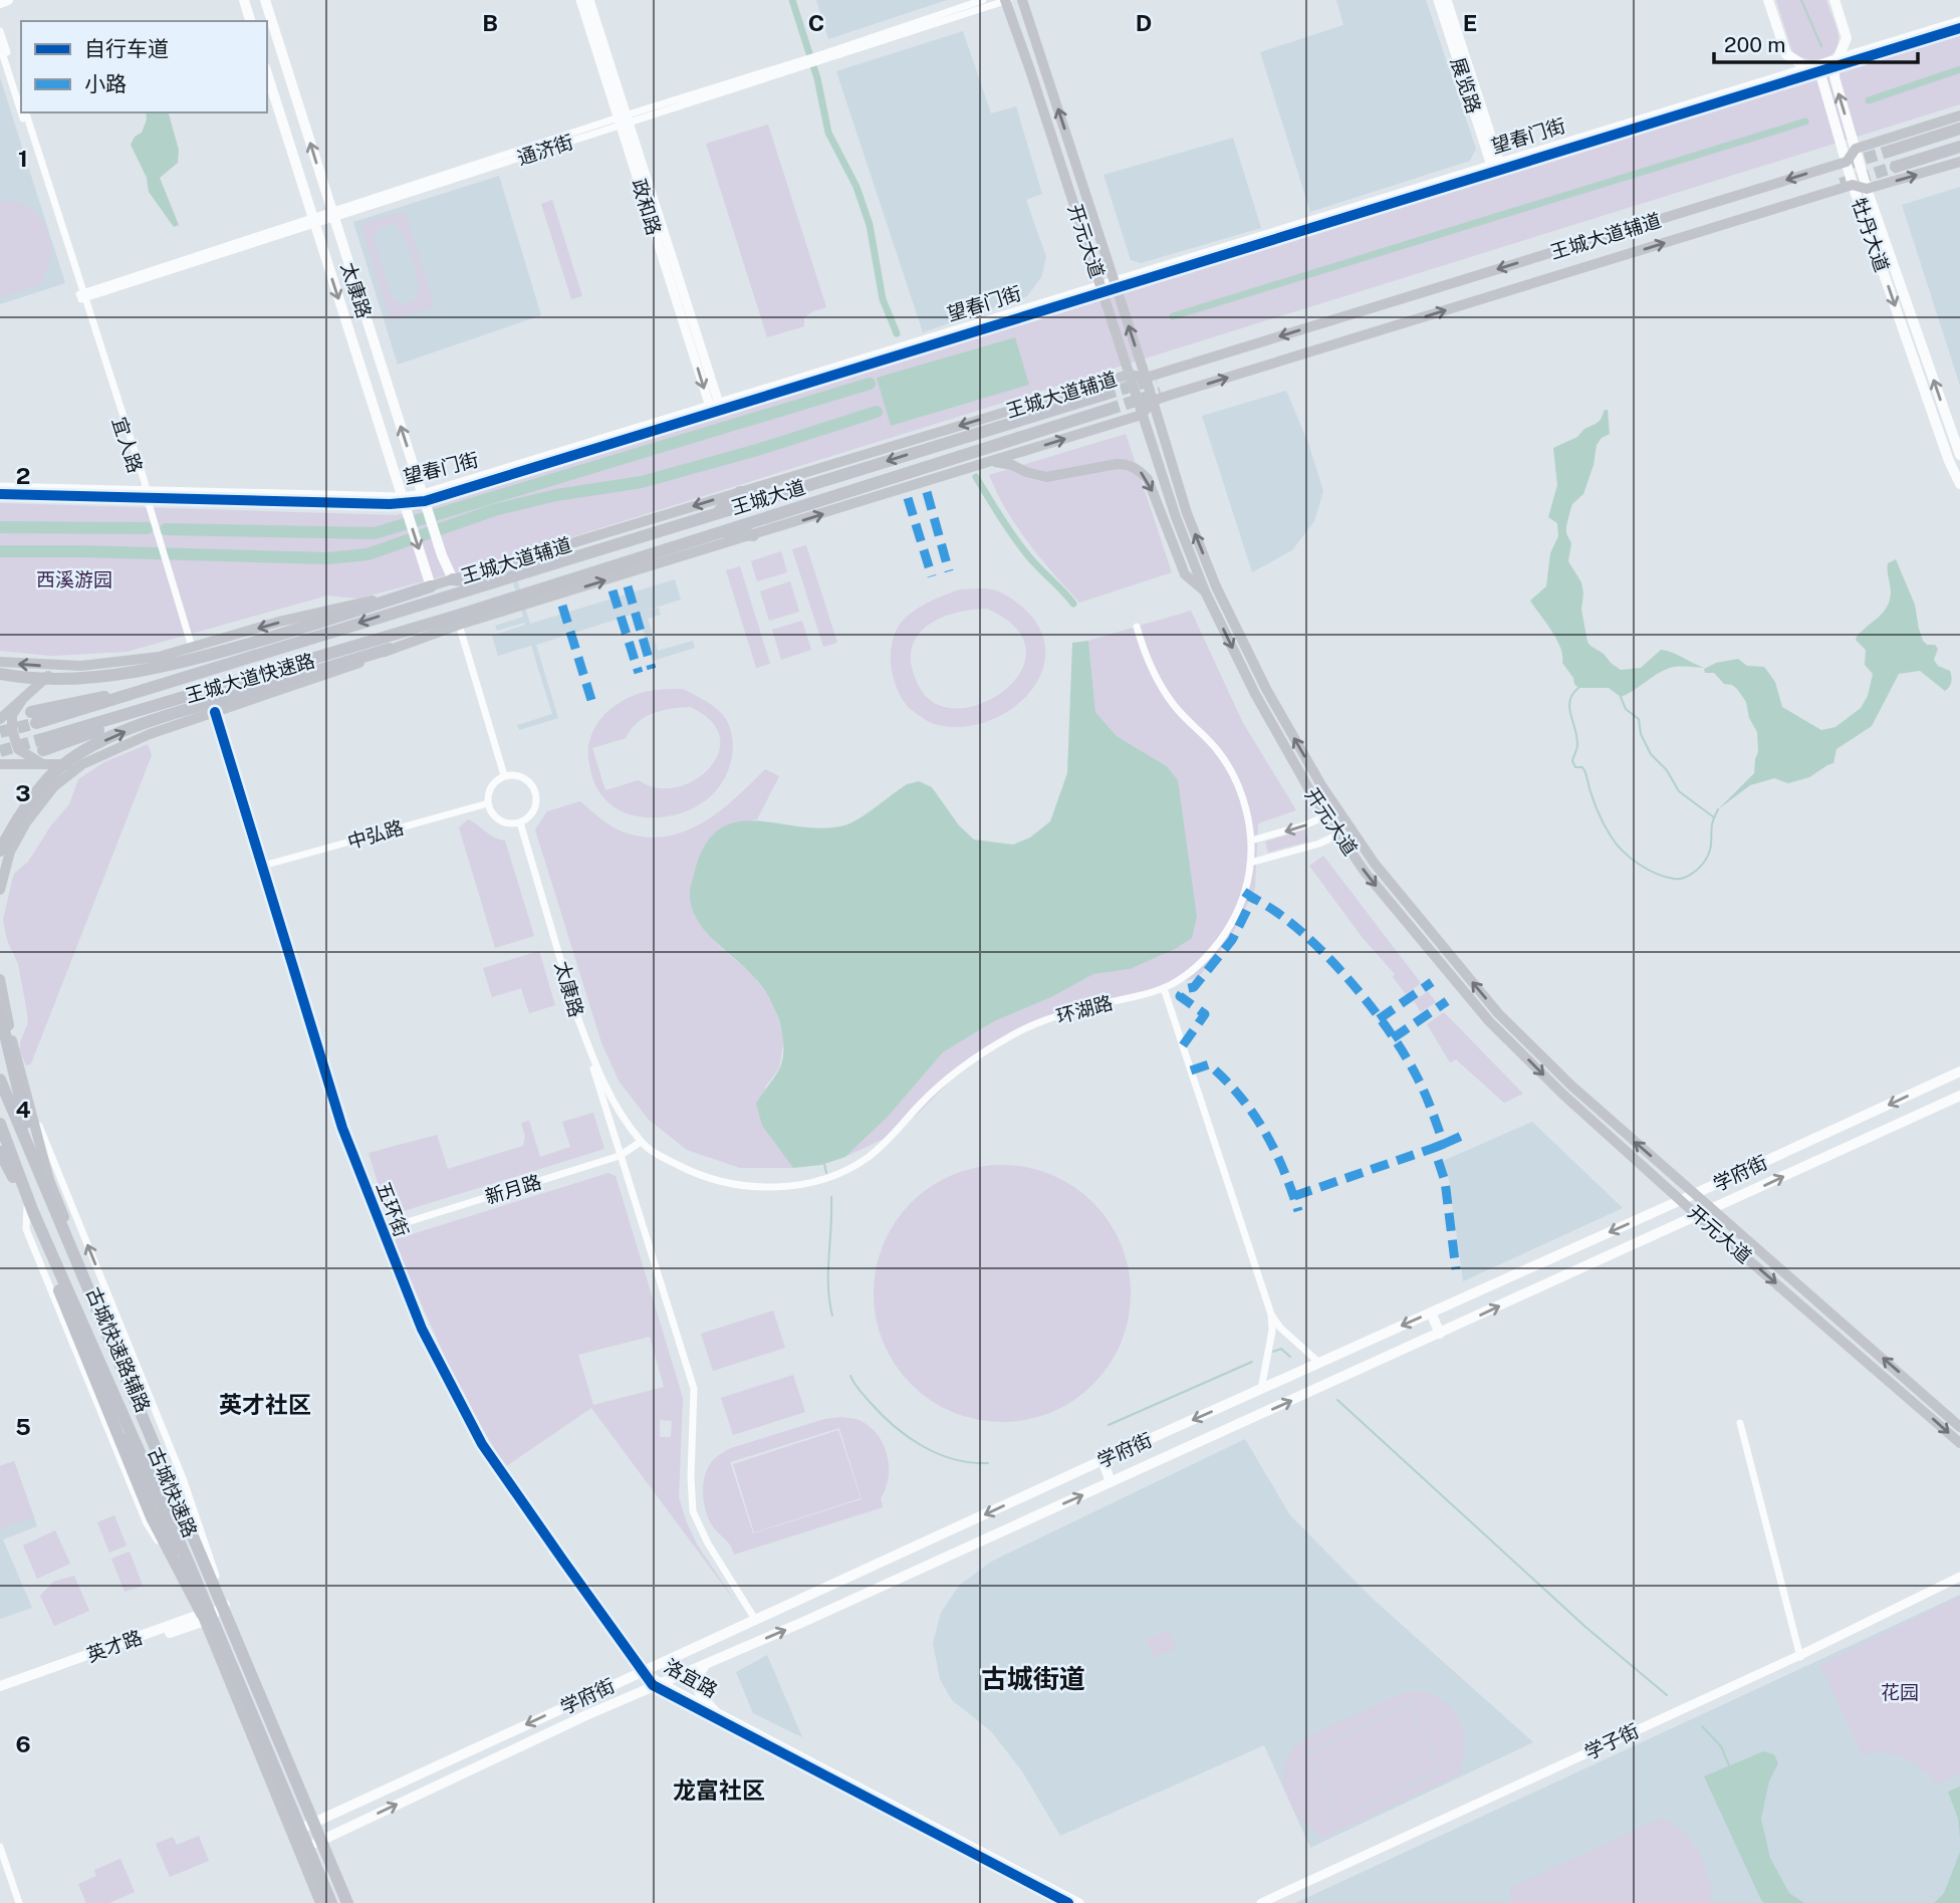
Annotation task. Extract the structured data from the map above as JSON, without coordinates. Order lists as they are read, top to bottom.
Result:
{
  "streets": {
    "highway": ["王城大道", "王城大道快速路", "古城快速路"],
    "main road": [
      "牡丹大道",
      "王城大道辅道",
      "开元大道",
      "太康路",
      "学府街",
      "古城快速路辅路",
      "英才路"
    ],
    "street": [
      "展览路",
      "望春门街",
      "通济街",
      "政和路",
      "宜人路",
      "中弘路",
      "环湖路",
      "新月路",
      "五环街",
      "洛宜路",
      "学子街"
    ]
  },
  "crossings": [
    ["展览路", "望春门街"],
    ["望春门街", "政和路"],
    ["望春门街", "牡丹大道"],
    ["望春门街", "开元大道"],
    ["望春门街", "太康路"],
    ["望春门街", "宜人路"],
    ["通济街", "政和路"],
    ["通济街", "开元大道"],
    ["通济街", "太康路"],
    ["通济街", "宜人路"],
    ["牡丹大道", "王城大道辅道"],
    ["王城大道辅道", "开元大道"],
    ["王城大道辅道", "太康路"],
    ["王城大道辅道", "宜人路"],
    ["王城大道辅道", "王城大道"],
    ["王城大道辅道", "王城大道快速路"],
    ["开元大道", "学府街"],
    ["太康路", "王城大道"],
    ["太康路", "王城大道快速路"],
    ["太康路", "中弘路"],
    ["太康路", "学府街"],
    ["太康路", "新月路"],
    ["王城大道", "王城大道快速路"],
    ["中弘路", "五环街"],
    ["环湖路", "新月路"],
    ["学府街", "五环街"],
    ["学府街", "古城快速路辅路"],
    ["学府街", "洛宜路"],
    ["新月路", "五环街"],
    ["五环街", "洛宜路"],
    ["古城快速路辅路", "古城快速路"],
    ["古城快速路辅路", "英才路"]
  ],
  "districts": ["英才社区", "古城街道", "龙富社区"],
  "parks": ["西溪游园", "花园"],
  "legend": ["自行车道", "小路"],
  "scale_bar": "200 m",
  "grid": {
    "columns": [
      "B",
      "C",
      "D",
      "E"
    ],
    "rows": [
      "1",
      "2",
      "3",
      "4",
      "5",
      "6"
    ]
  }
}
